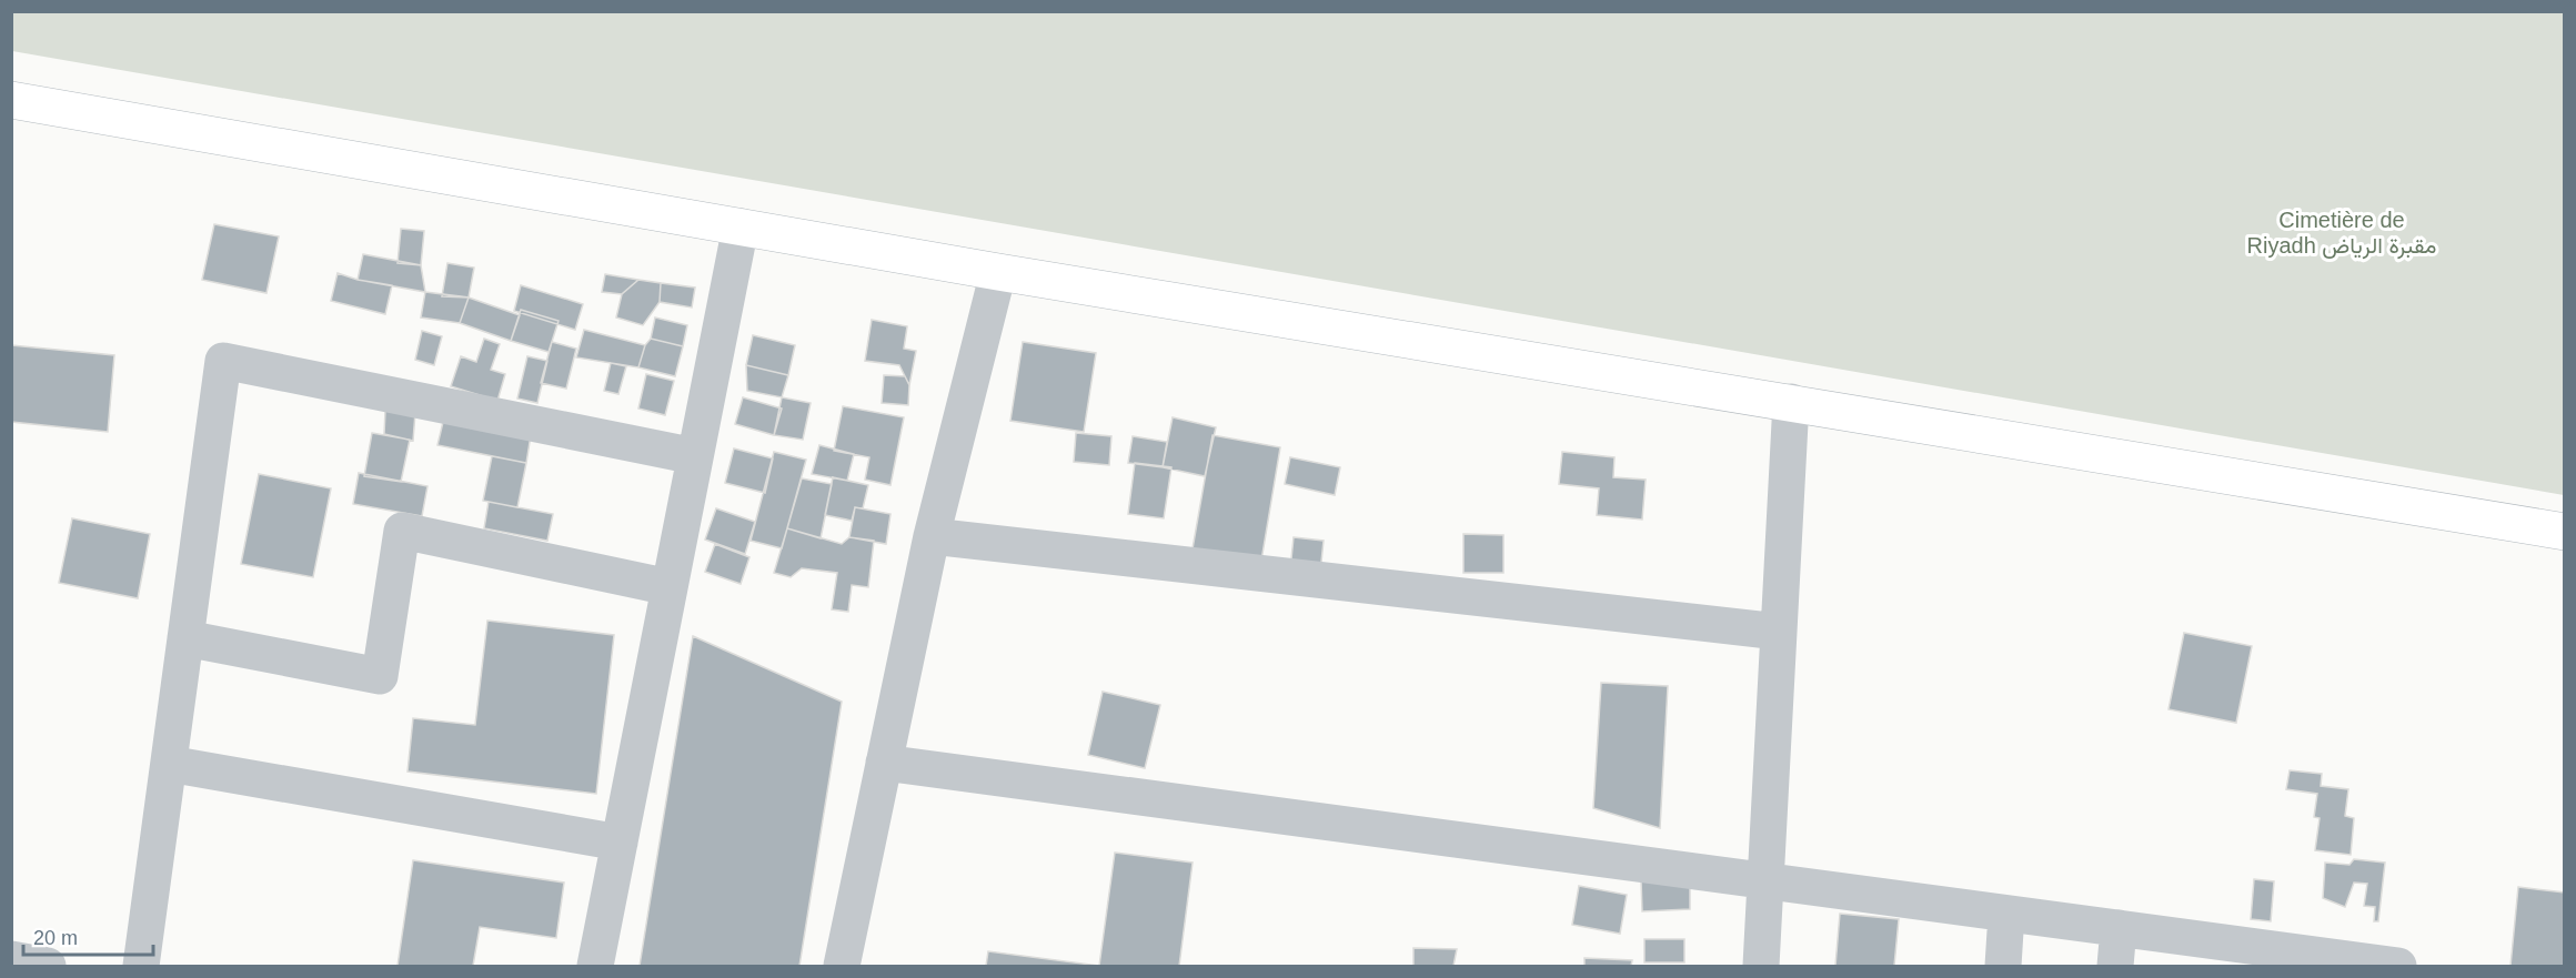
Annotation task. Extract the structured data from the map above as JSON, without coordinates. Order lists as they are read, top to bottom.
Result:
{
  "parks": ["Cimetière de Riyadh مقبرة الرياض"],
  "scale_bar": "20 m"
}
